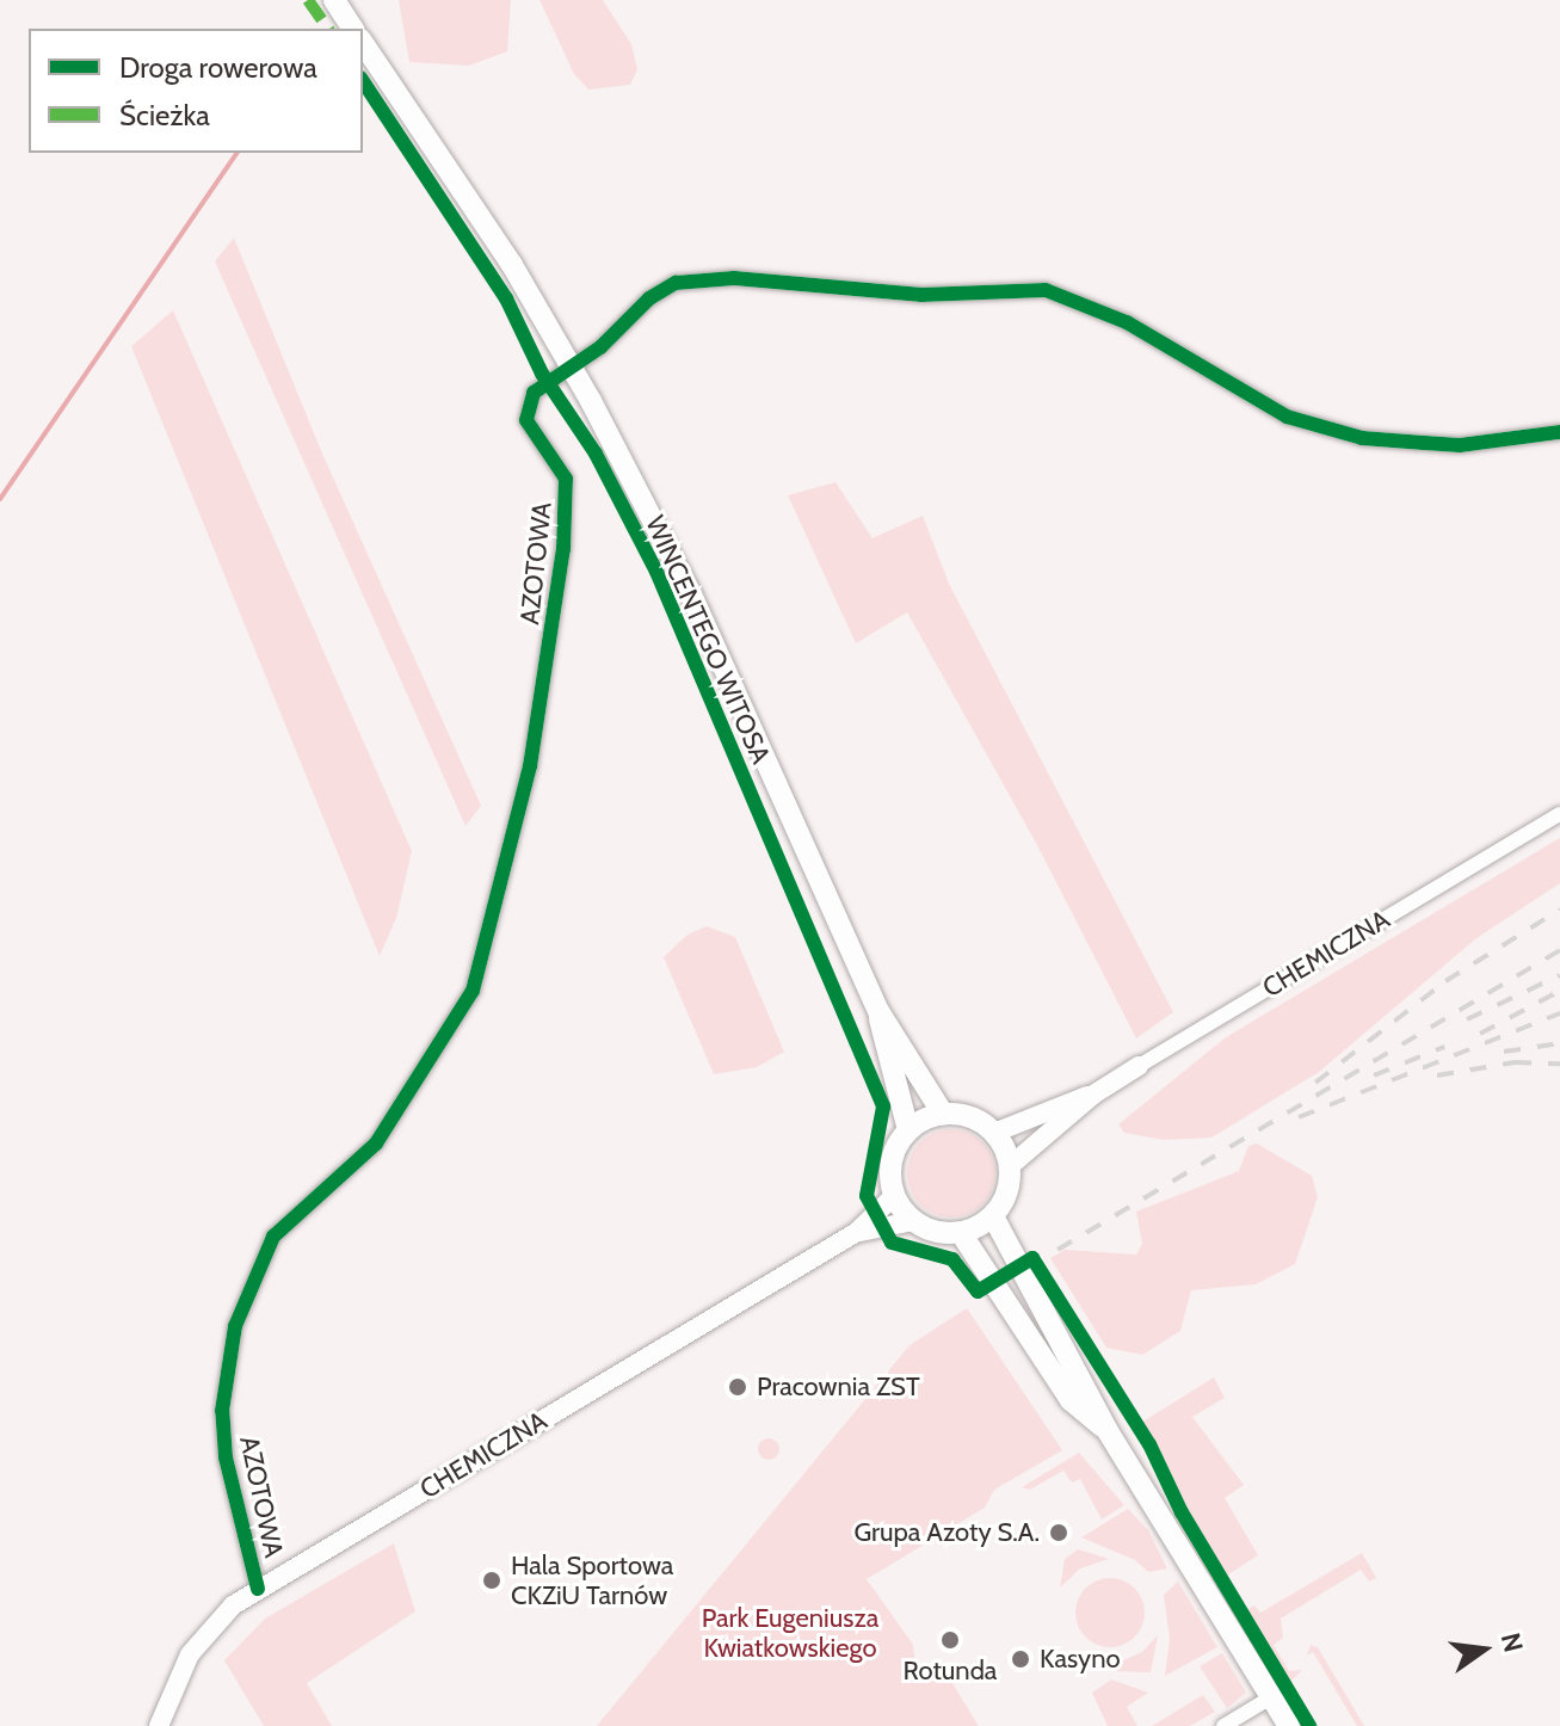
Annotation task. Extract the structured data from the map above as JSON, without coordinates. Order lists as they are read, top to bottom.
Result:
{
  "streets": {
    "main road": ["WINCENTEGO WITOSA"],
    "street": ["AZOTOWA", "CHEMICZNA"]
  },
  "crossings": [
    ["AZOTOWA", "WINCENTEGO WITOSA"],
    ["AZOTOWA", "CHEMICZNA"],
    ["WINCENTEGO WITOSA", "CHEMICZNA"]
  ],
  "parks": ["Park Eugeniusza Kwiatkowskiego"],
  "places": [
    "Pracownia ZST",
    "Grupa Azoty S.A.",
    "Hala Sportowa CKZiU Tarnów",
    "Rotunda",
    "Kasyno"
  ],
  "legend": ["Droga rowerowa", "Ścieżka"],
  "north": "right"
}
